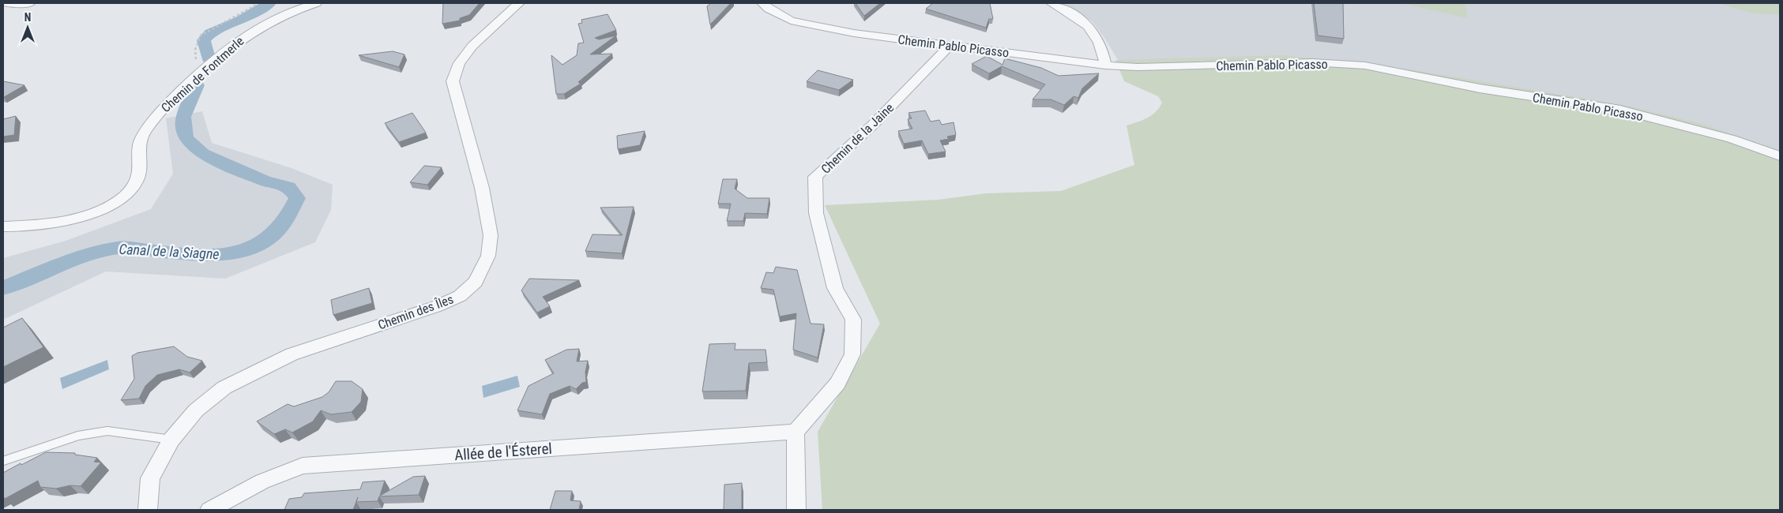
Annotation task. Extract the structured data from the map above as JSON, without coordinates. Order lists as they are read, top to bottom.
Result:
{
  "streets": {
    "street": [
      "Chemin Pablo Picasso",
      "Chemin de Fontmerle",
      "Chemin de la Jaine",
      "Chemin des Îles",
      "Allée de l'Ésterel"
    ]
  },
  "crossings": [
    ["Chemin Pablo Picasso", "Chemin de la Jaine"],
    ["Chemin de la Jaine", "Allée de l'Ésterel"]
  ],
  "water": ["Canal de la Siagne"],
  "north": "top"
}
